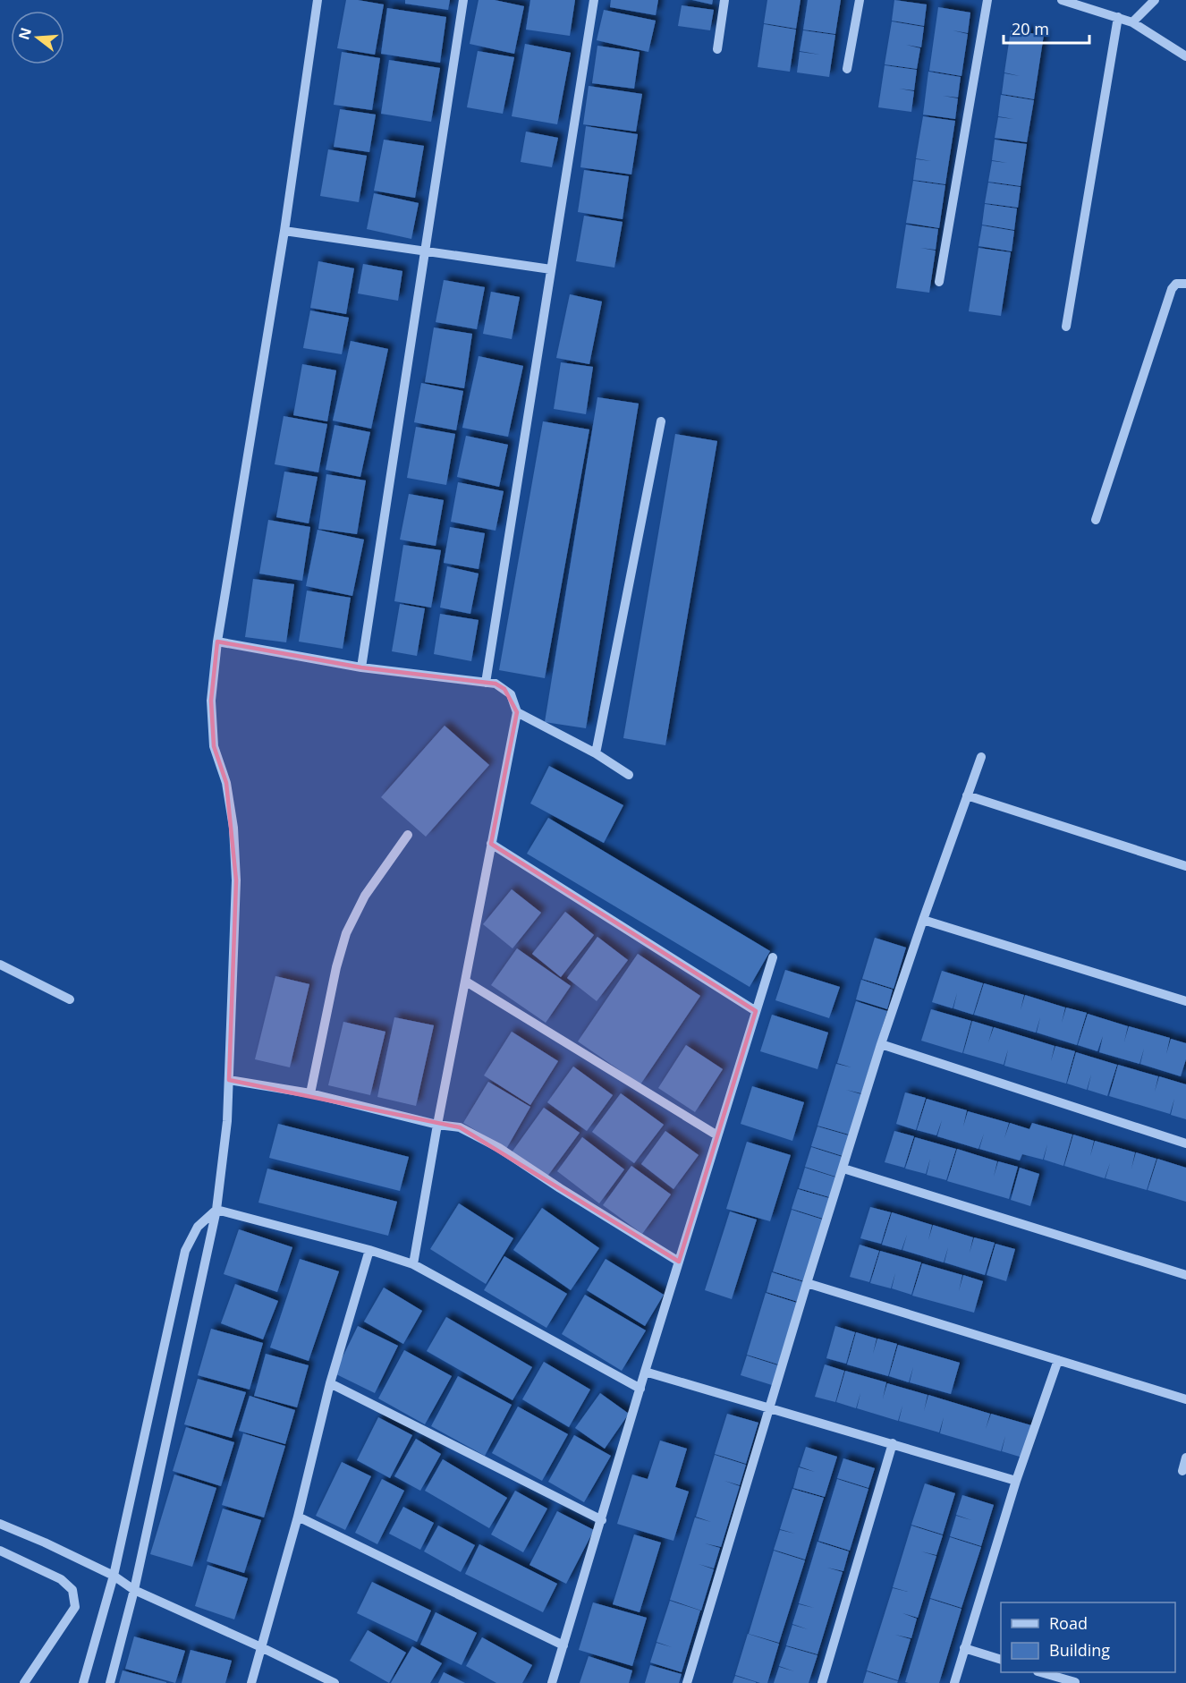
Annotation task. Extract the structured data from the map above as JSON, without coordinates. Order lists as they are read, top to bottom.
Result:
{
  "legend": ["Road", "Building"],
  "scale_bar": "20 m",
  "north": "left"
}
